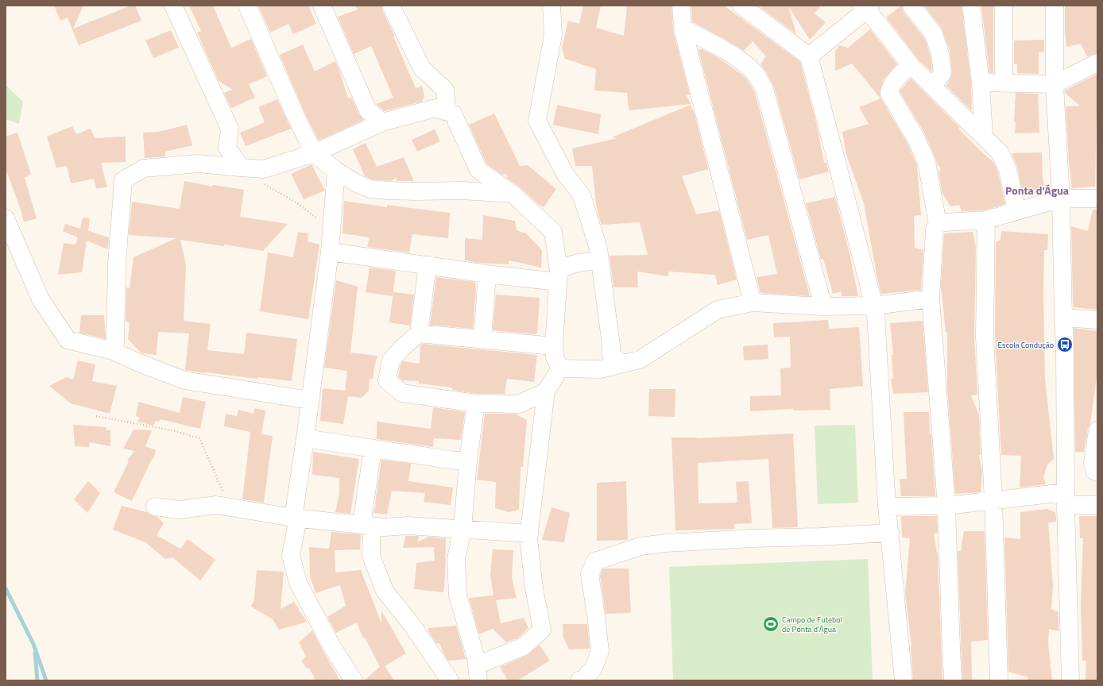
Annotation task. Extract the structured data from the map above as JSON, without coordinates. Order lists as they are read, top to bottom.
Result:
{
  "districts": ["Ponta d'Água"],
  "places": {
    "bus stop": ["Escola Condução"],
    "sports": ["Campo de Futebol de Ponta d'Água"]
  }
}
